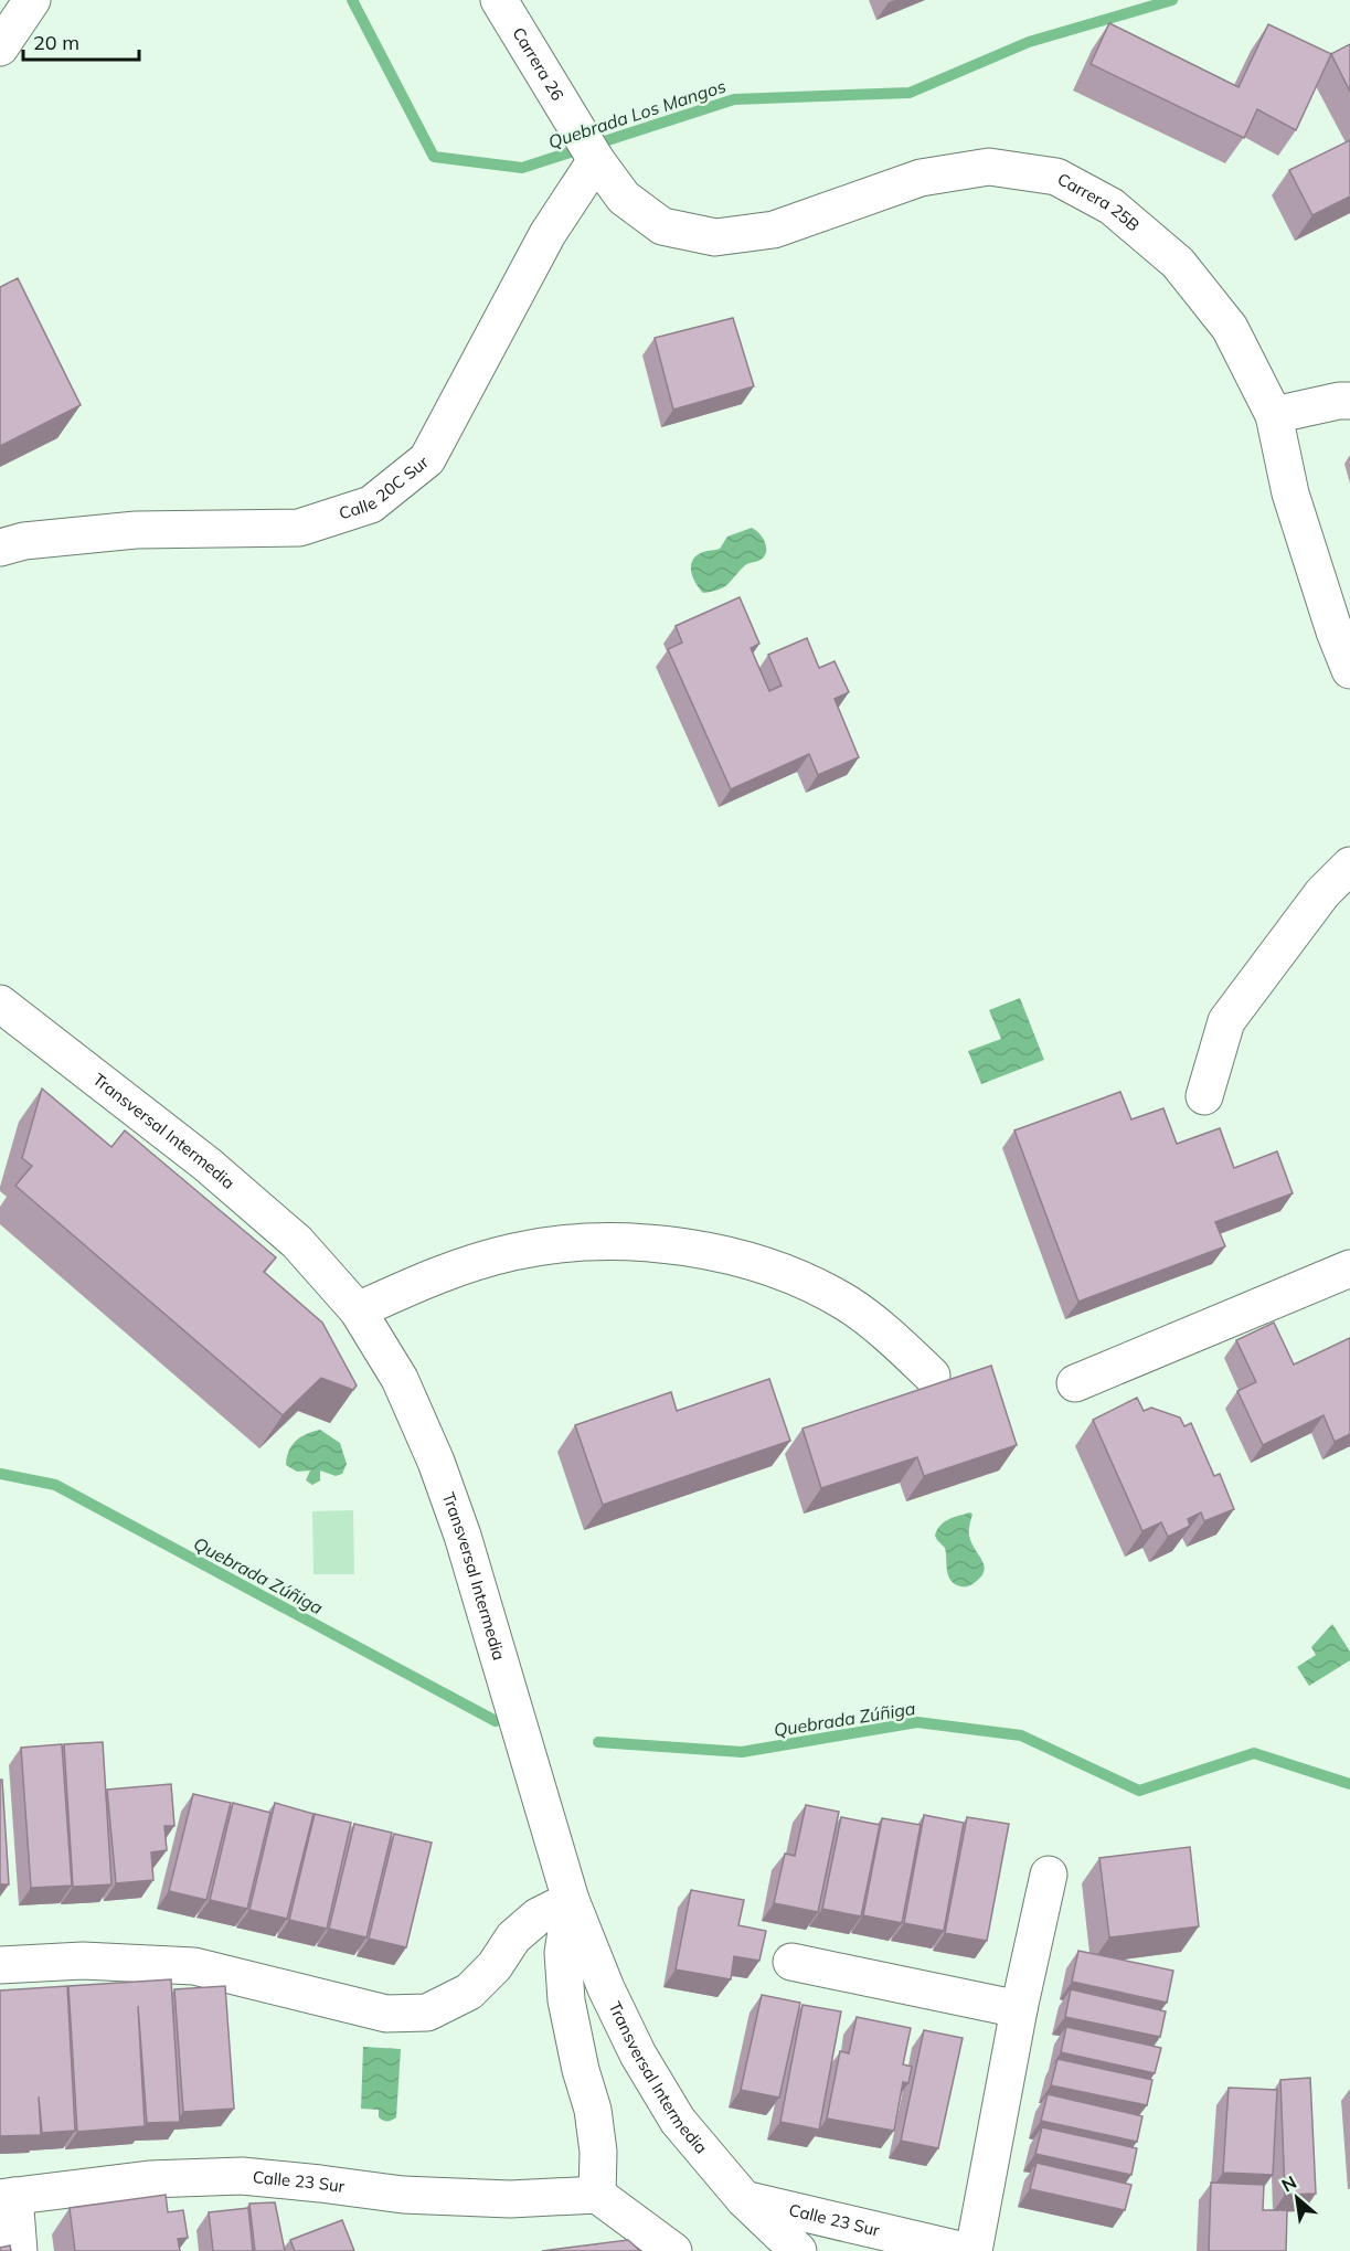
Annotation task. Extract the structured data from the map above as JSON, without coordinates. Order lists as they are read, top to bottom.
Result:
{
  "streets": {
    "street": [
      "Carrera 26",
      "Carrera 25B",
      "Calle 20C Sur",
      "Transversal Intermedia",
      "Calle 23 Sur"
    ]
  },
  "crossings": [
    ["Carrera 26", "Carrera 25B"],
    ["Carrera 26", "Calle 20C Sur"],
    ["Carrera 25B", "Calle 20C Sur"],
    ["Transversal Intermedia", "Calle 23 Sur"]
  ],
  "water": ["Quebrada Los Mangos", "Quebrada Zúñiga"],
  "scale_bar": "20 m",
  "north": "top left"
}
